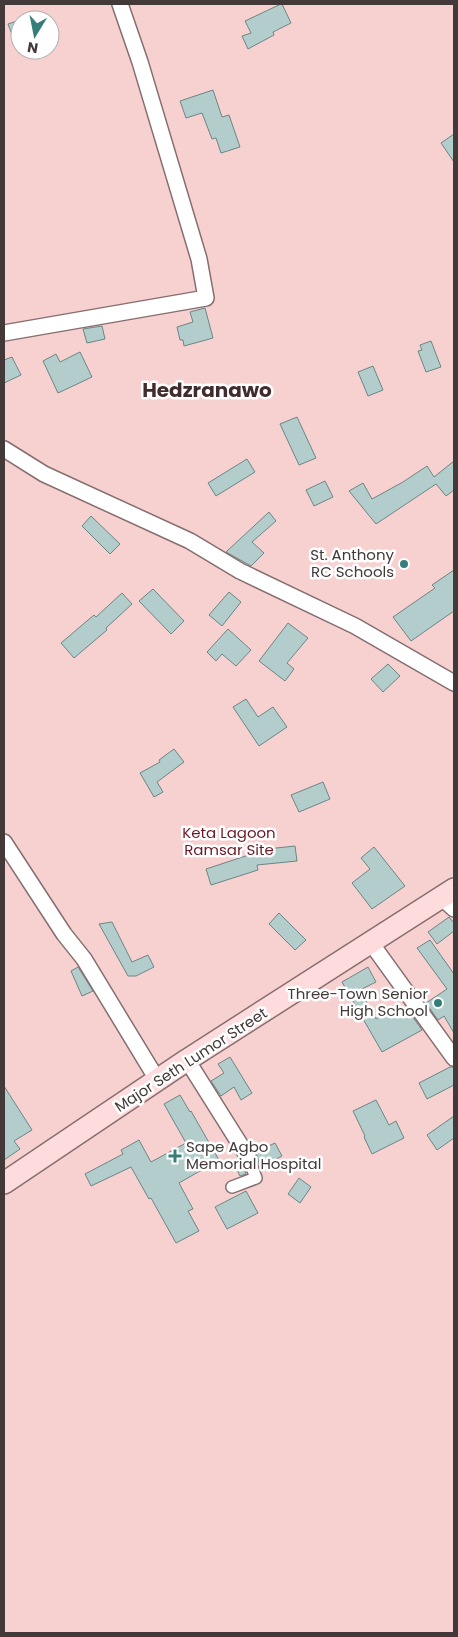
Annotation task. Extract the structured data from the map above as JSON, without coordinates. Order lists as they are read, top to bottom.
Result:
{
  "streets": {
    "main road": ["Major Seth Lumor Street"]
  },
  "districts": ["Hedzranawo"],
  "parks": ["Keta Lagoon Ramsar Site"],
  "places": {
    "other": ["St. Anthony RC Schools", "Three-Town Senior High School"],
    "health": ["Sape Agbo Memorial Hospital"]
  },
  "north": "bottom"
}
